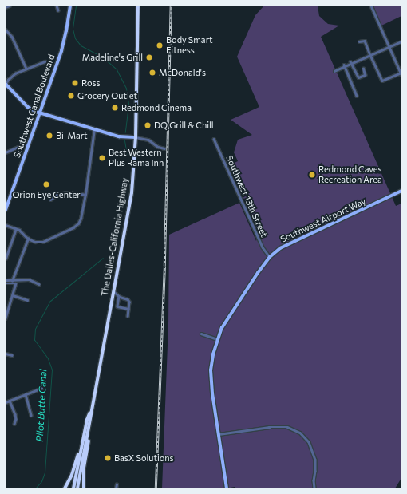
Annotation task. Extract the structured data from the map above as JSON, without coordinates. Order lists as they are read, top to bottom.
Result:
{
  "streets": {
    "highway": ["The Dalles-California Highway"],
    "main road": ["Southwest Canal Boulevard", "Southwest Airport Way"],
    "street": ["Southwest 13th Street"]
  },
  "crossings": [
    ["Southwest 13th Street", "Southwest Airport Way"]
  ],
  "water": ["Pilot Butte Canal"],
  "places": [
    "Body Smart Fitness",
    "Madeline's Grill",
    "McDonald's",
    "Ross",
    "Grocery Outlet",
    "Redmond Cinema",
    "DQ Grill & Chill",
    "Bi-Mart",
    "Best Western Plus Rama Inn",
    "Redmond Caves Recreation Area",
    "Orion Eye Center",
    "BasX Solutions"
  ]
}
